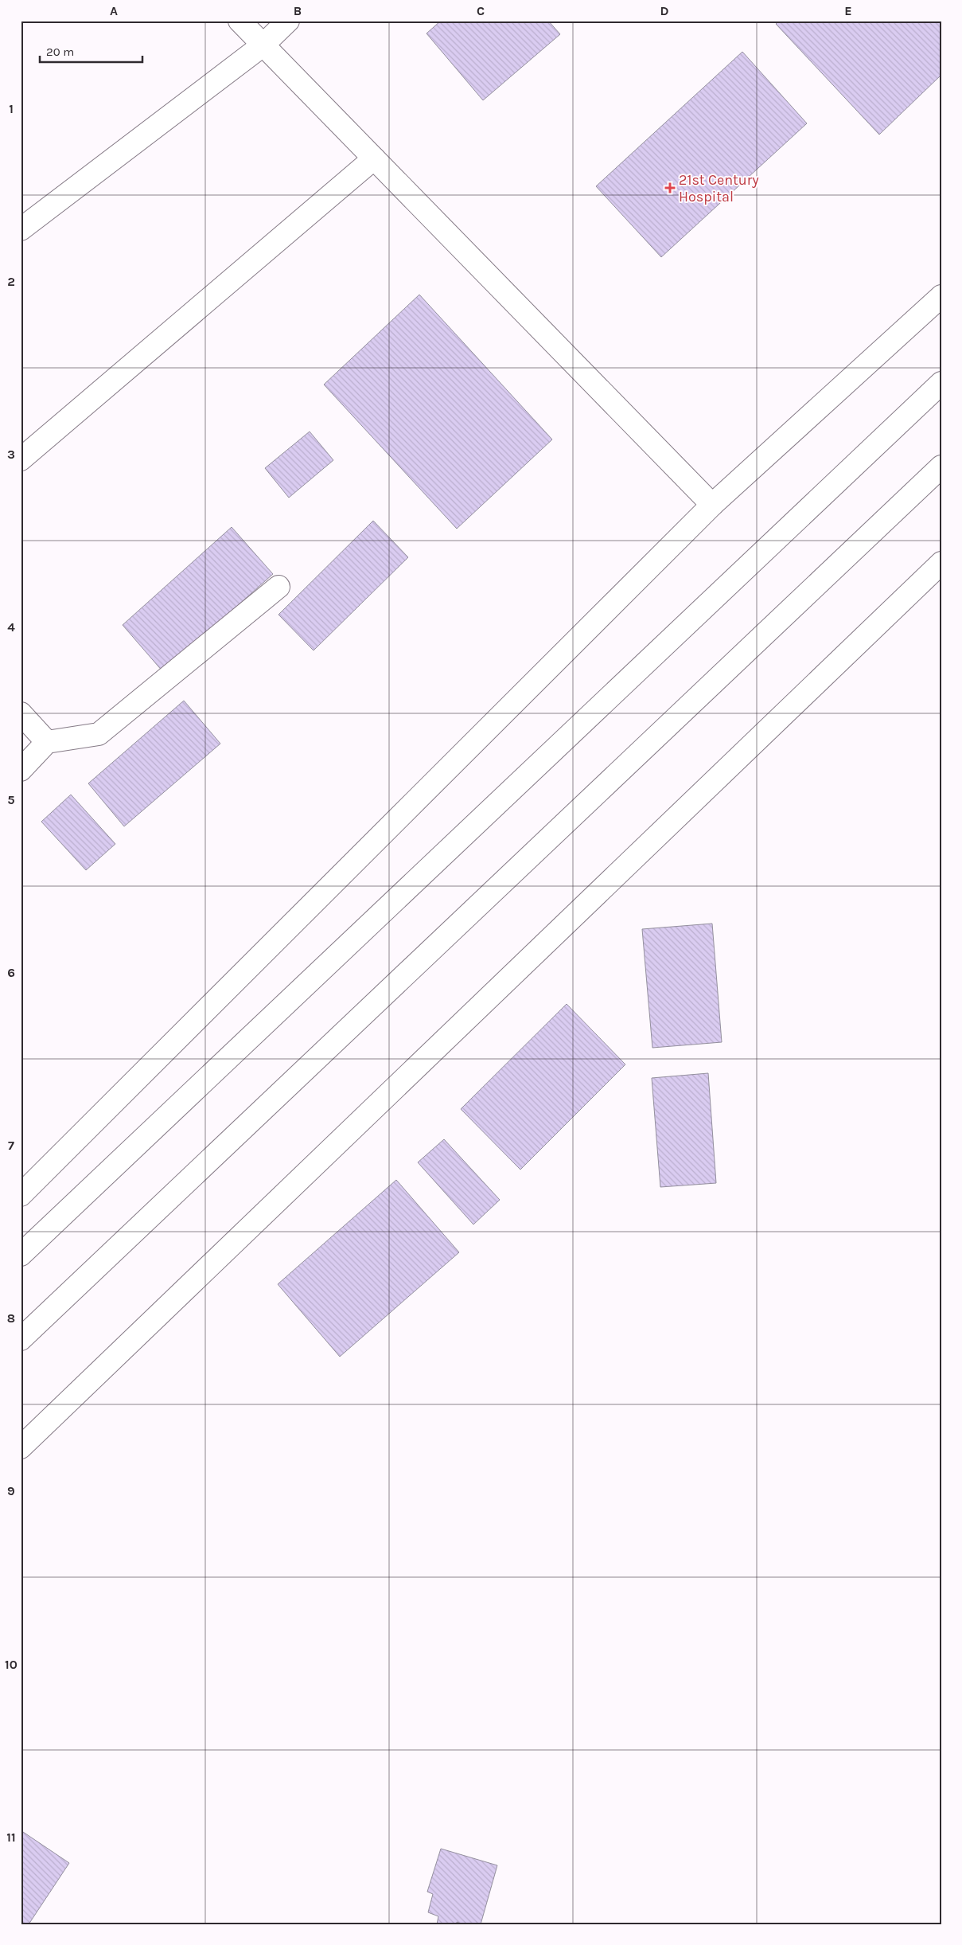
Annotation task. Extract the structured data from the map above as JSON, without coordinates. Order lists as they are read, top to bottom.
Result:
{
  "places": {
    "health": ["21st Century Hospital"]
  },
  "scale_bar": "20 m",
  "grid": {
    "columns": [
      "A",
      "B",
      "C",
      "D",
      "E"
    ],
    "rows": [
      "1",
      "2",
      "3",
      "4",
      "5",
      "6",
      "7",
      "8",
      "9",
      "10",
      "11"
    ]
  }
}
